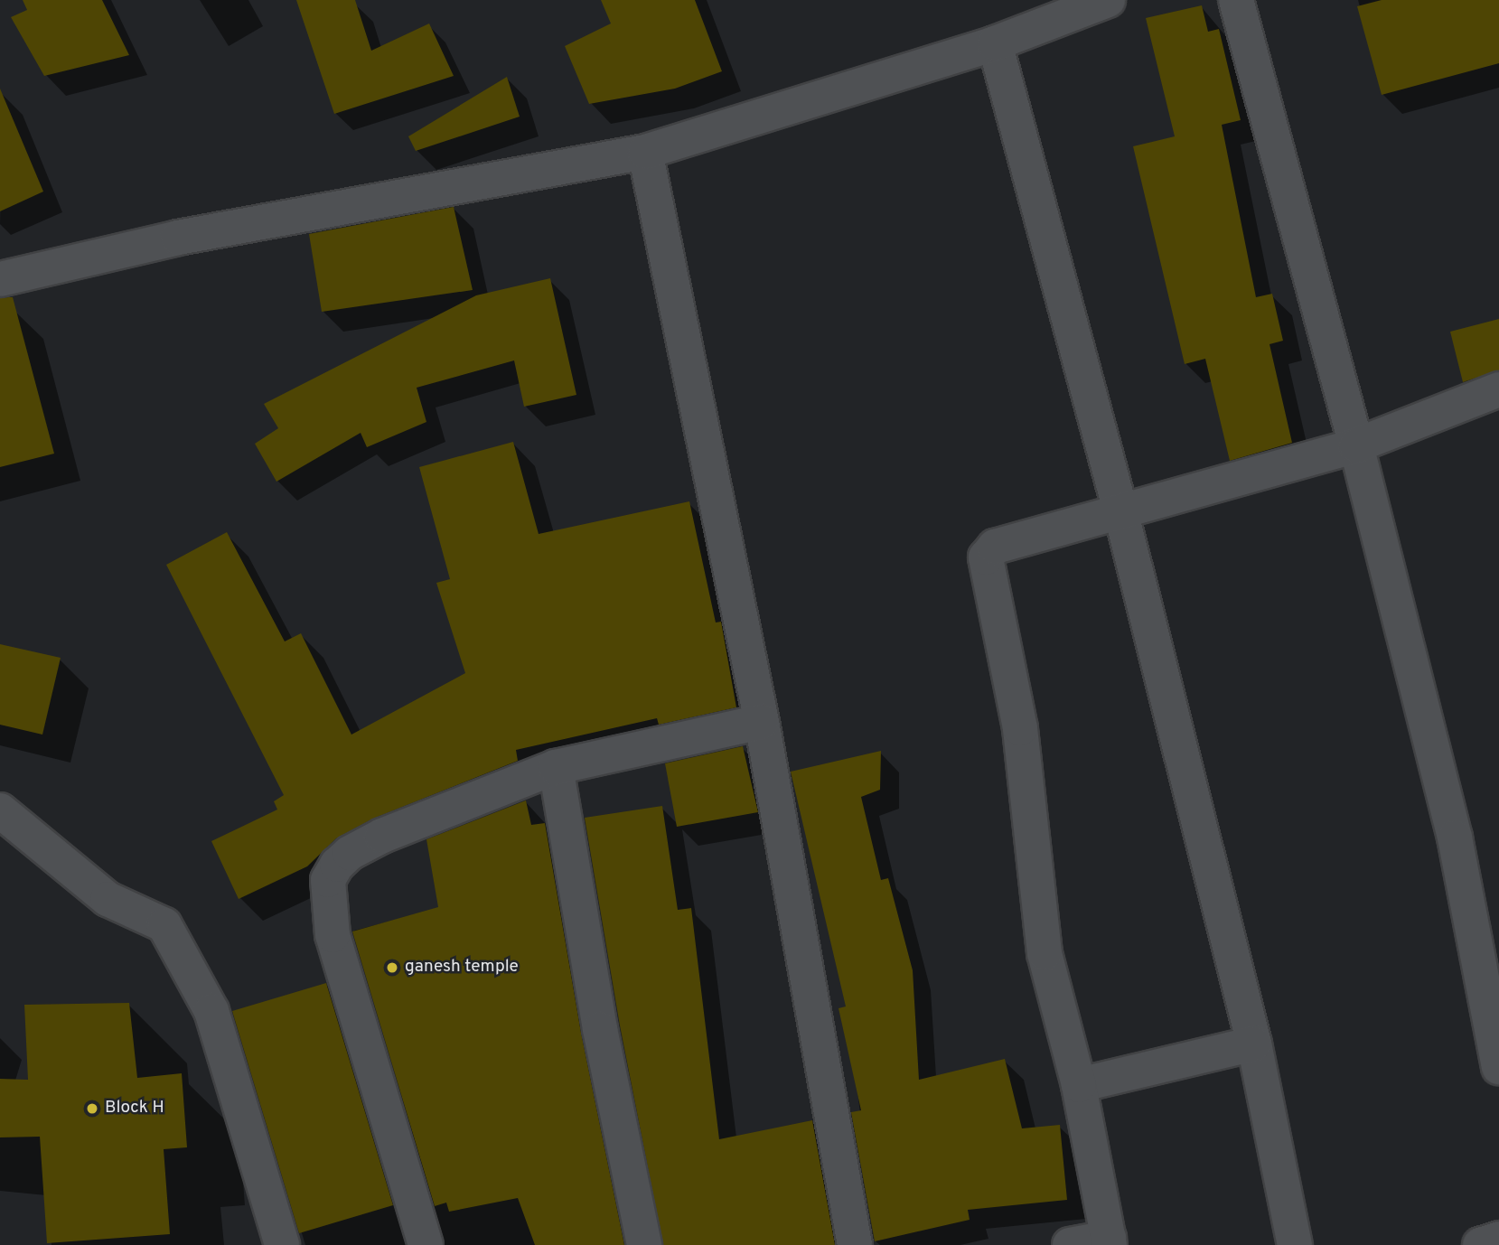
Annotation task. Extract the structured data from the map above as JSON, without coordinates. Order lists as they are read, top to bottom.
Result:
{
  "places": ["ganesh temple", "Block H"]
}
